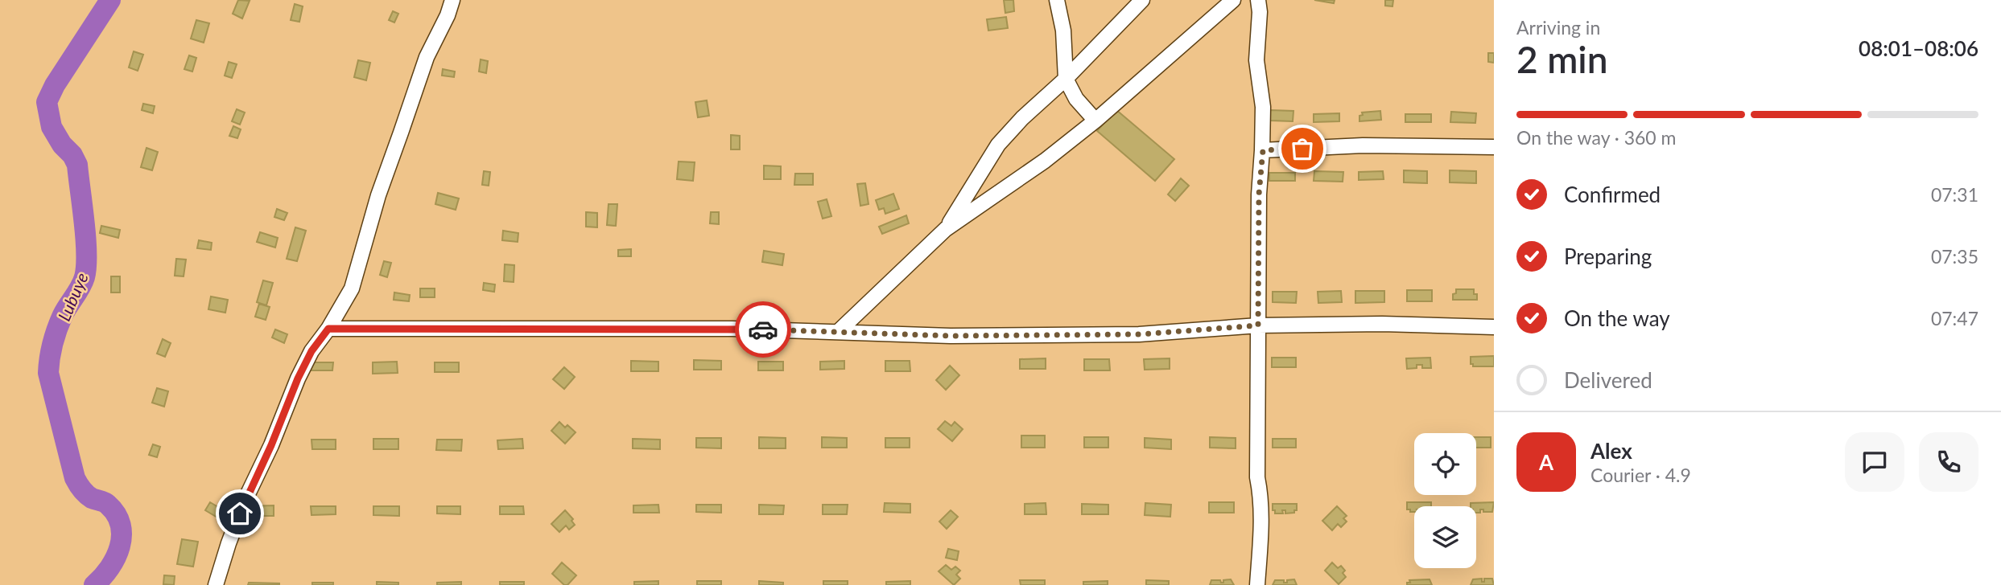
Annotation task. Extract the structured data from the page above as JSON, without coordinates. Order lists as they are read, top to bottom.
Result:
{
  "water": ["Lubuye"],
  "page": {
    "heading": ["2 min", "Arriving in", "08:01–08:06"],
    "panel": ["Alex", "Courier · 4.9"],
    "bar": "On the way · 360 m",
    "list": [
      ["Confirmed", "07:31"],
      ["Preparing", "07:35"],
      ["On the way", "07:47"],
      "Delivered"
    ],
    "round": "A"
  }
}
